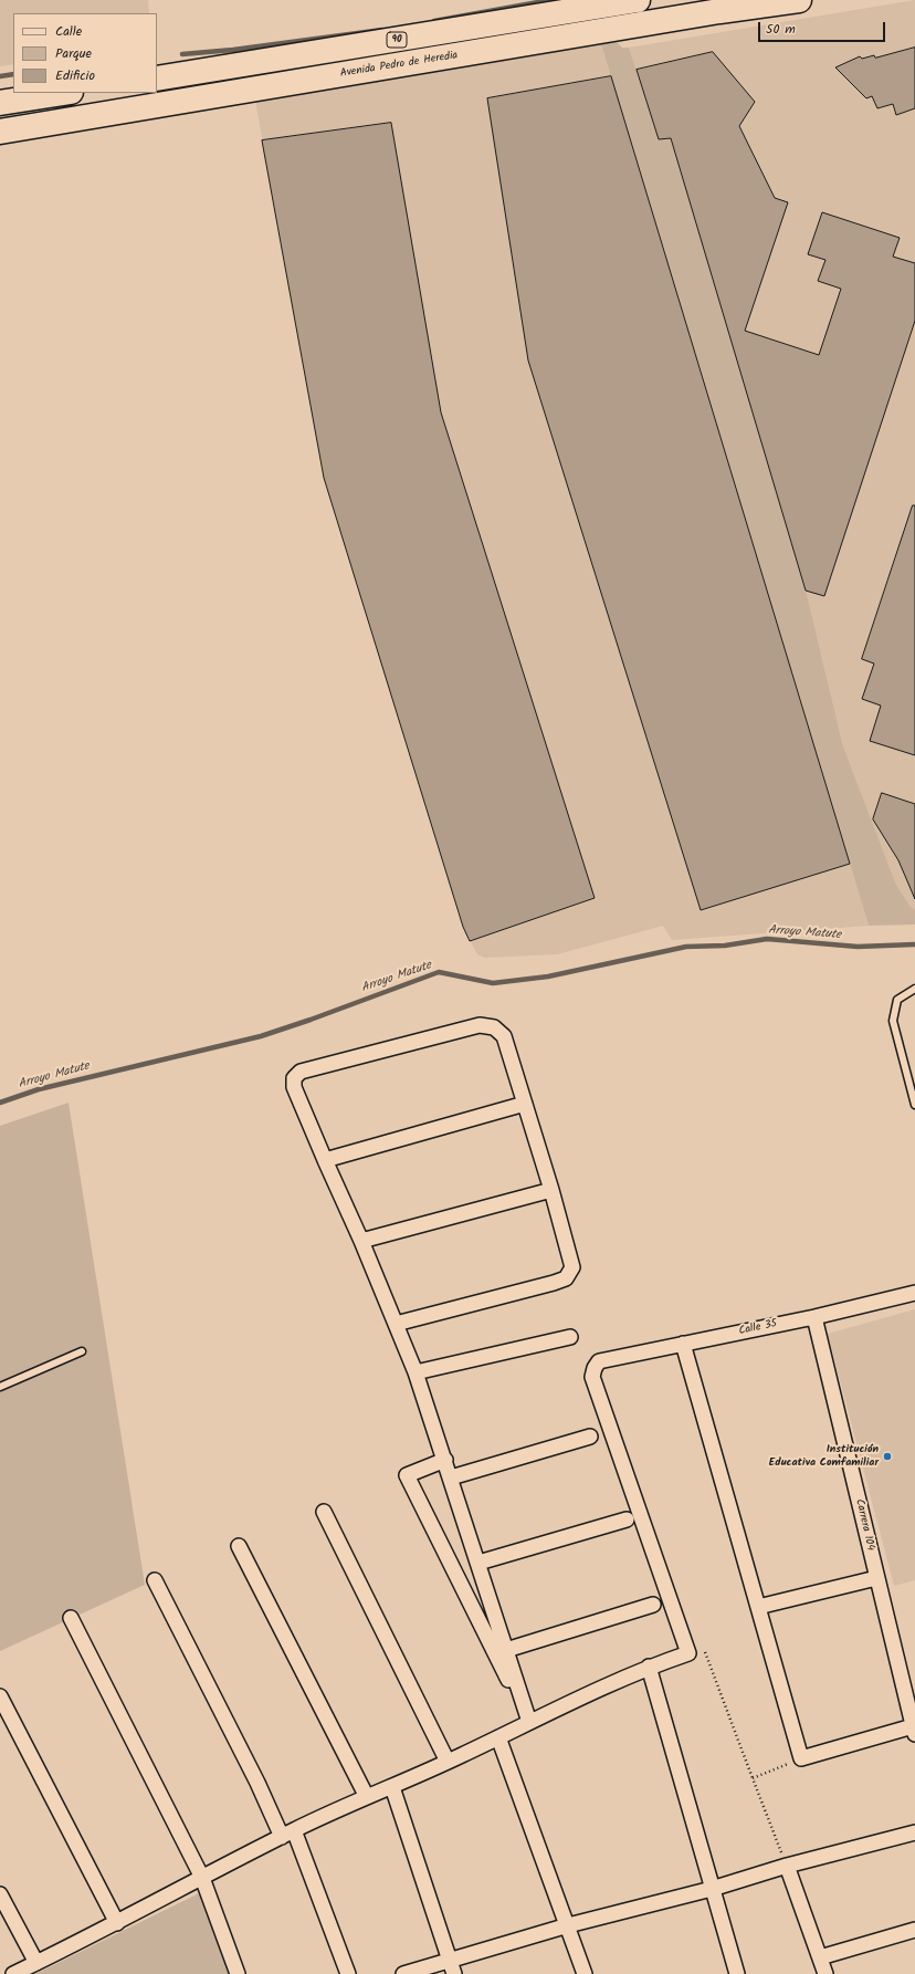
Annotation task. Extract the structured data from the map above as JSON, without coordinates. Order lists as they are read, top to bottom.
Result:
{
  "streets": {
    "highway": ["90", "Avenida Pedro de Heredia"],
    "street": ["Calle 35", "Carrera 104"]
  },
  "crossings": [
    ["Calle 35", "Carrera 104"]
  ],
  "water": ["Arroyo Matute"],
  "places": ["Institución Educativa Comfamiliar"],
  "legend": ["Calle", "Parque", "Edificio"],
  "scale_bar": "50 m"
}
